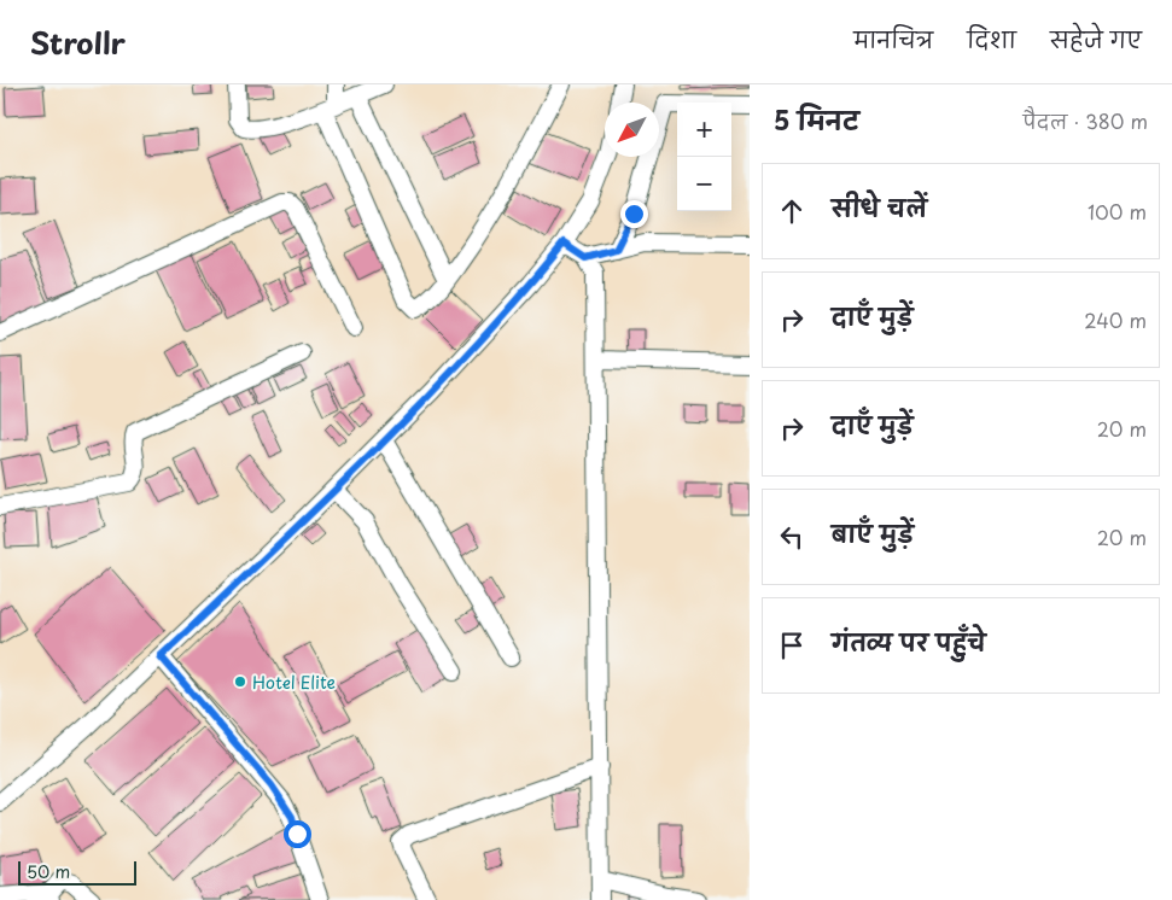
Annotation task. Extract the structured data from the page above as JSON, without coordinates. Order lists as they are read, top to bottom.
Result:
{
  "places": ["Hotel Elite"],
  "scale_bar": "50 m",
  "north": "bottom left",
  "page": {
    "header": "Strollr",
    "nav": ["मानचित्र", "दिशा", "सहेजे गए"],
    "heading": ["5 मिनट", "पैदल · 380 m"],
    "map_buttons": ["+", "−"],
    "list": [
      ["सीधे चलें", "100 m"],
      ["दाएँ मुड़ें", "240 m"],
      ["दाएँ मुड़ें", "20 m"],
      ["बाएँ मुड़ें", "20 m"],
      "गंतव्य पर पहुँचे"
    ],
    "scale": "50 m"
  }
}
